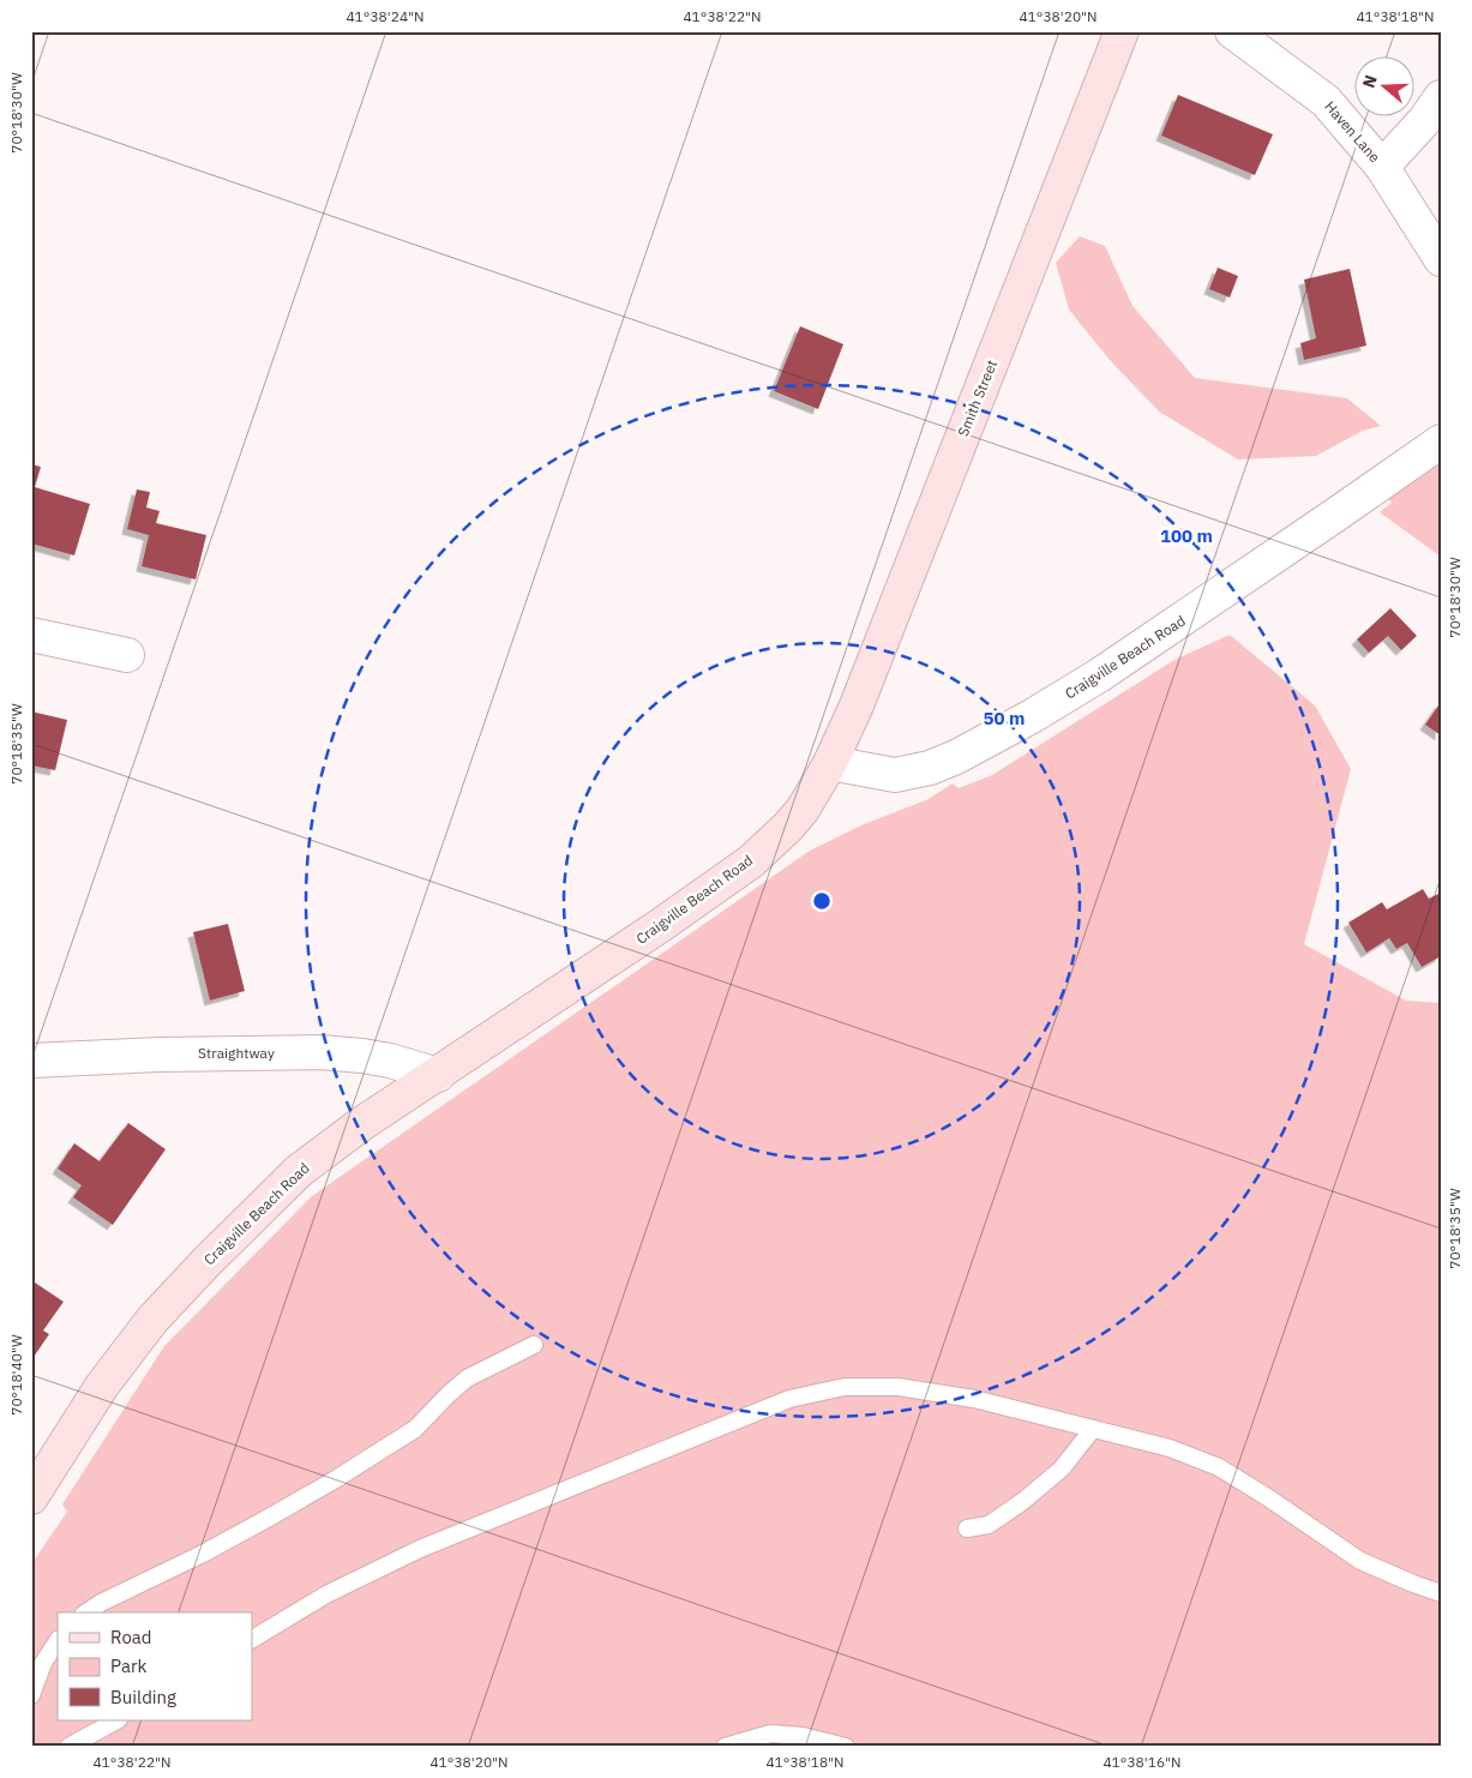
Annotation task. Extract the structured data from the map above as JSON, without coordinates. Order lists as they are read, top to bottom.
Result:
{
  "streets": {
    "main road": ["Smith Street", "Craigville Beach Road"],
    "street": ["Haven Lane", "Straightway"]
  },
  "crossings": [
    ["Smith Street", "Craigville Beach Road"],
    ["Craigville Beach Road", "Straightway"]
  ],
  "legend": ["Road", "Park", "Building"],
  "north": "left",
  "coordinates": [
    "41°38'24\"N",
    "41°38'22\"N",
    "41°38'20\"N",
    "41°38'18\"N",
    "70°18'30\"W",
    "70°18'35\"W",
    "70°18'40\"W",
    "41°38'16\"N"
  ],
  "rings": ["100 m", "50 m"]
}
